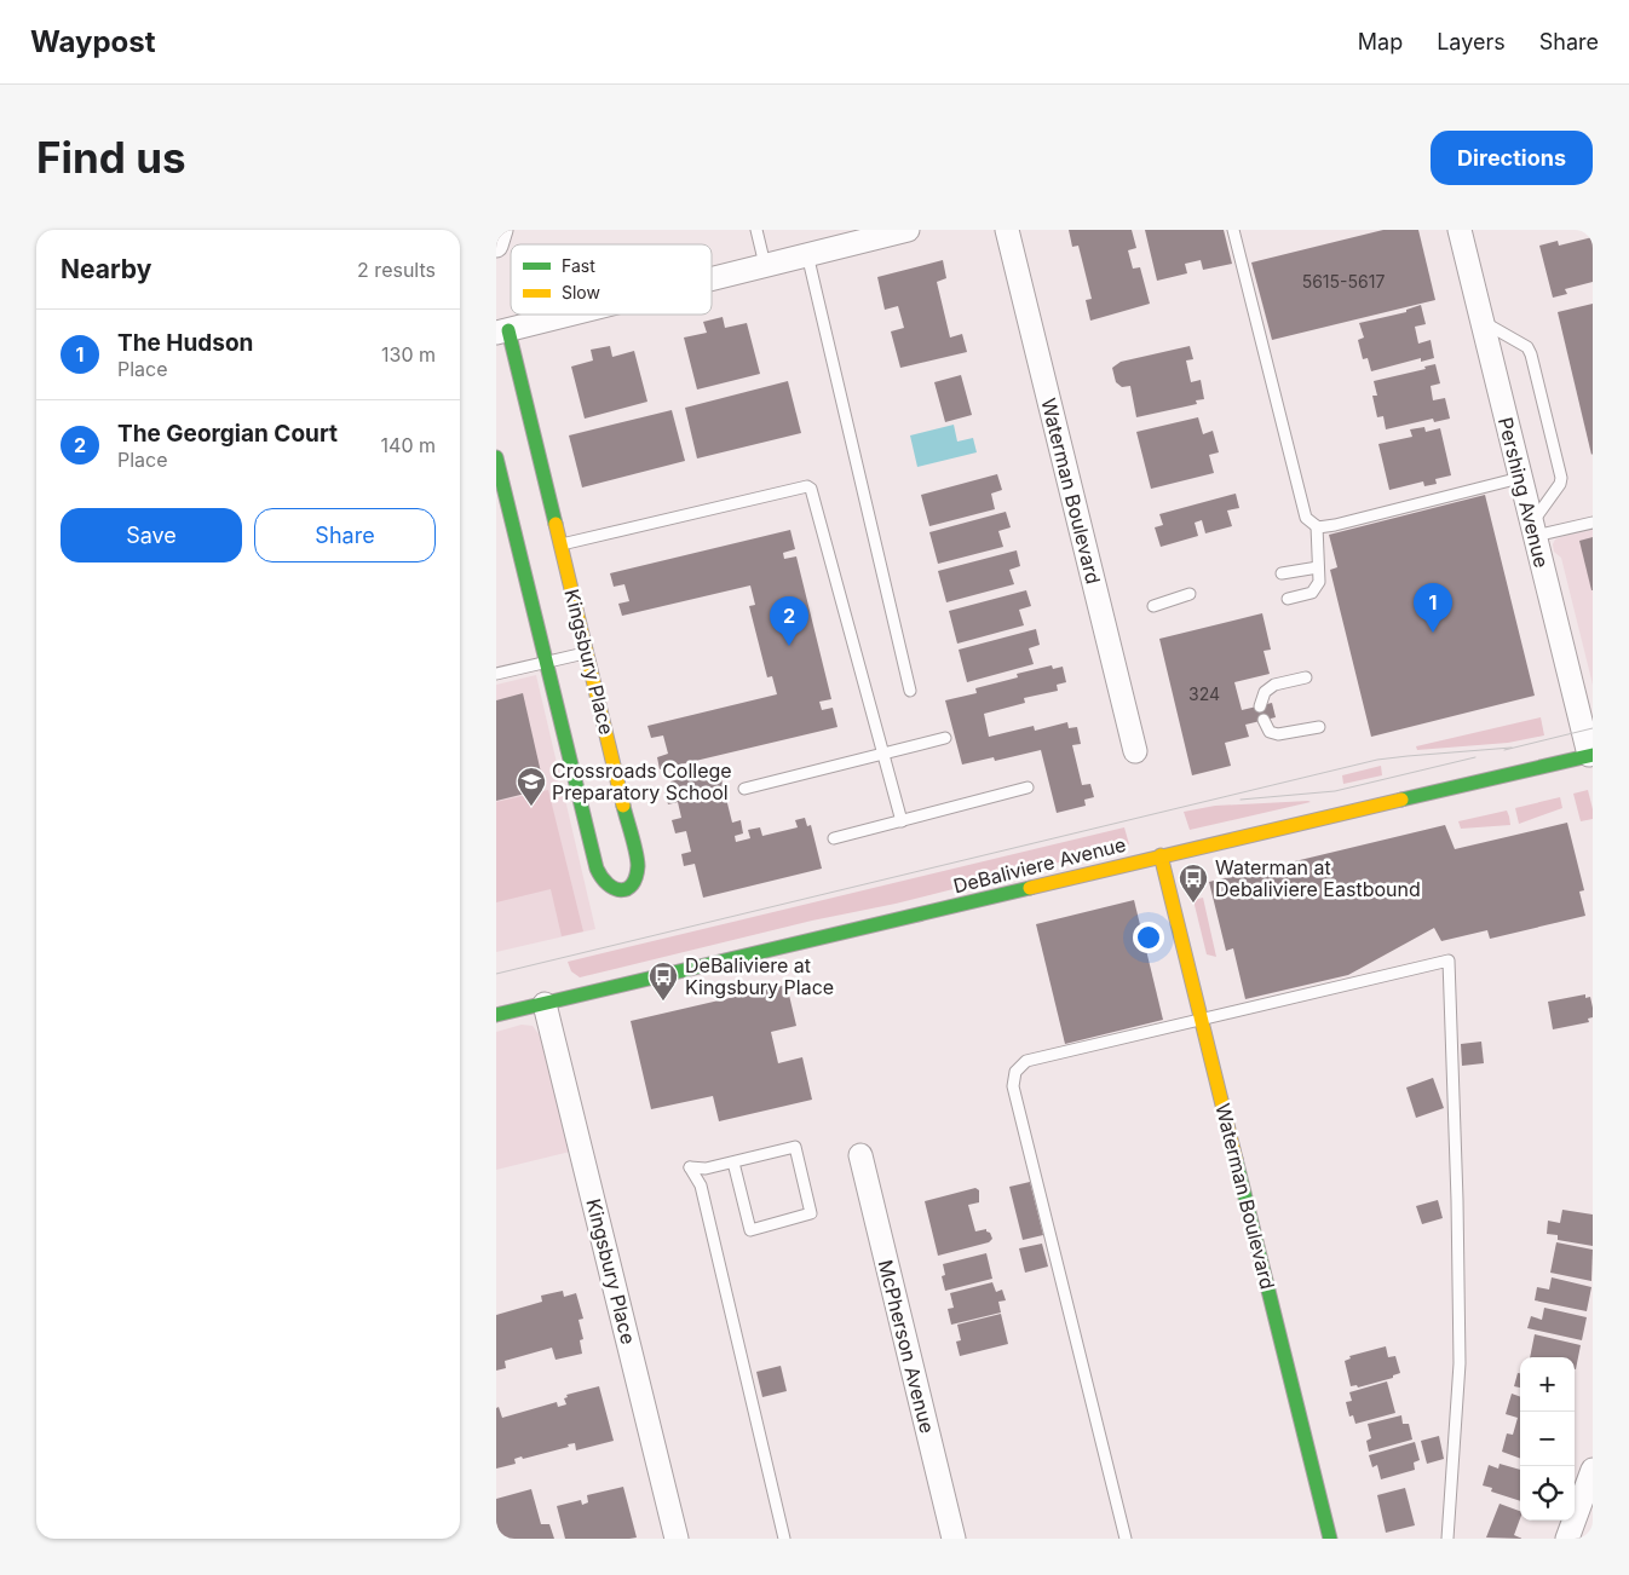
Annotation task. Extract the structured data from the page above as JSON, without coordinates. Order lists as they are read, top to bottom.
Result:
{
  "streets": {
    "street": [
      "Waterman Boulevard",
      "Pershing Avenue",
      "Kingsbury Place",
      "DeBaliviere Avenue",
      "McPherson Avenue"
    ]
  },
  "crossings": [
    ["Waterman Boulevard", "DeBaliviere Avenue"],
    ["Pershing Avenue", "DeBaliviere Avenue"],
    ["Kingsbury Place", "DeBaliviere Avenue"]
  ],
  "places": {
    "school or university": ["Crossroads College Preparatory School"],
    "bus stop": ["Waterman at Debaliviere Eastbound", "DeBaliviere at Kingsbury Place"]
  },
  "house_numbers": ["5615-5617", "324"],
  "legend": ["Fast", "Slow"],
  "page": {
    "header": "Waypost",
    "nav": ["Map", "Layers", "Share"],
    "buttons": [
      "Directions",
      ["Save", "Share"]
    ],
    "title": "Find us",
    "heading": ["Nearby", "2 results"],
    "list": [
      {
        "mark": "1",
        "name": "The Hudson",
        "note": "Place",
        "value": "130 m"
      },
      {
        "mark": "2",
        "name": "The Georgian Court",
        "note": "Place",
        "value": "140 m"
      }
    ],
    "pins": ["1", "2"],
    "map_buttons": ["+", "−"]
  }
}
